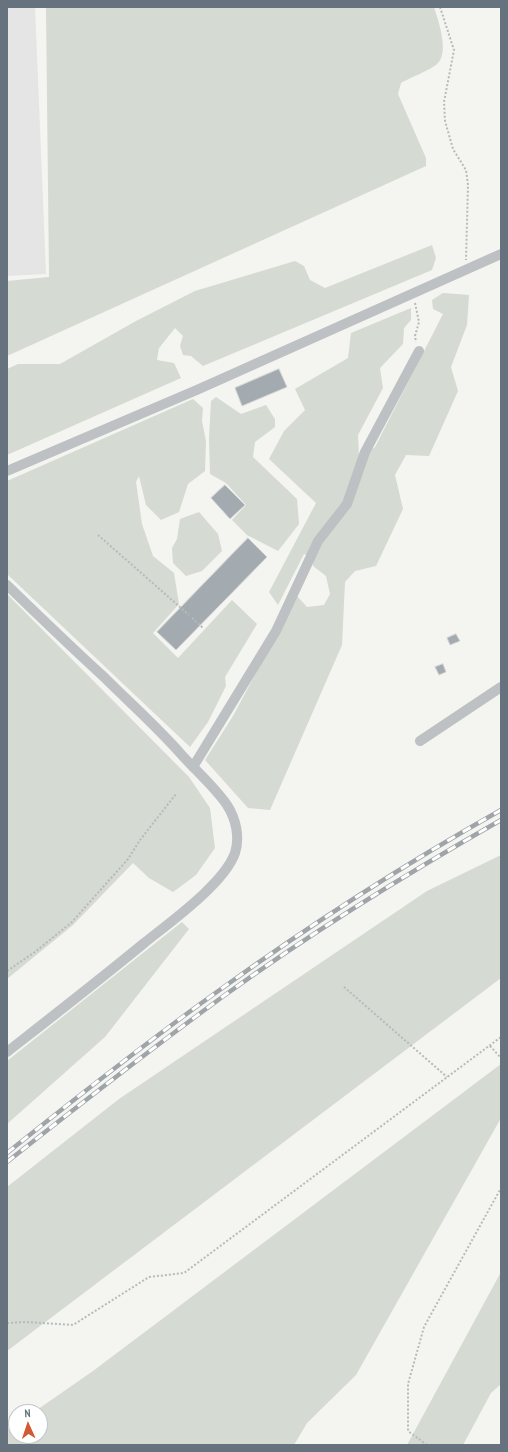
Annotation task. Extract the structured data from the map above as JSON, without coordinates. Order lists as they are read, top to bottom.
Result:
{
  "north": "top"
}
